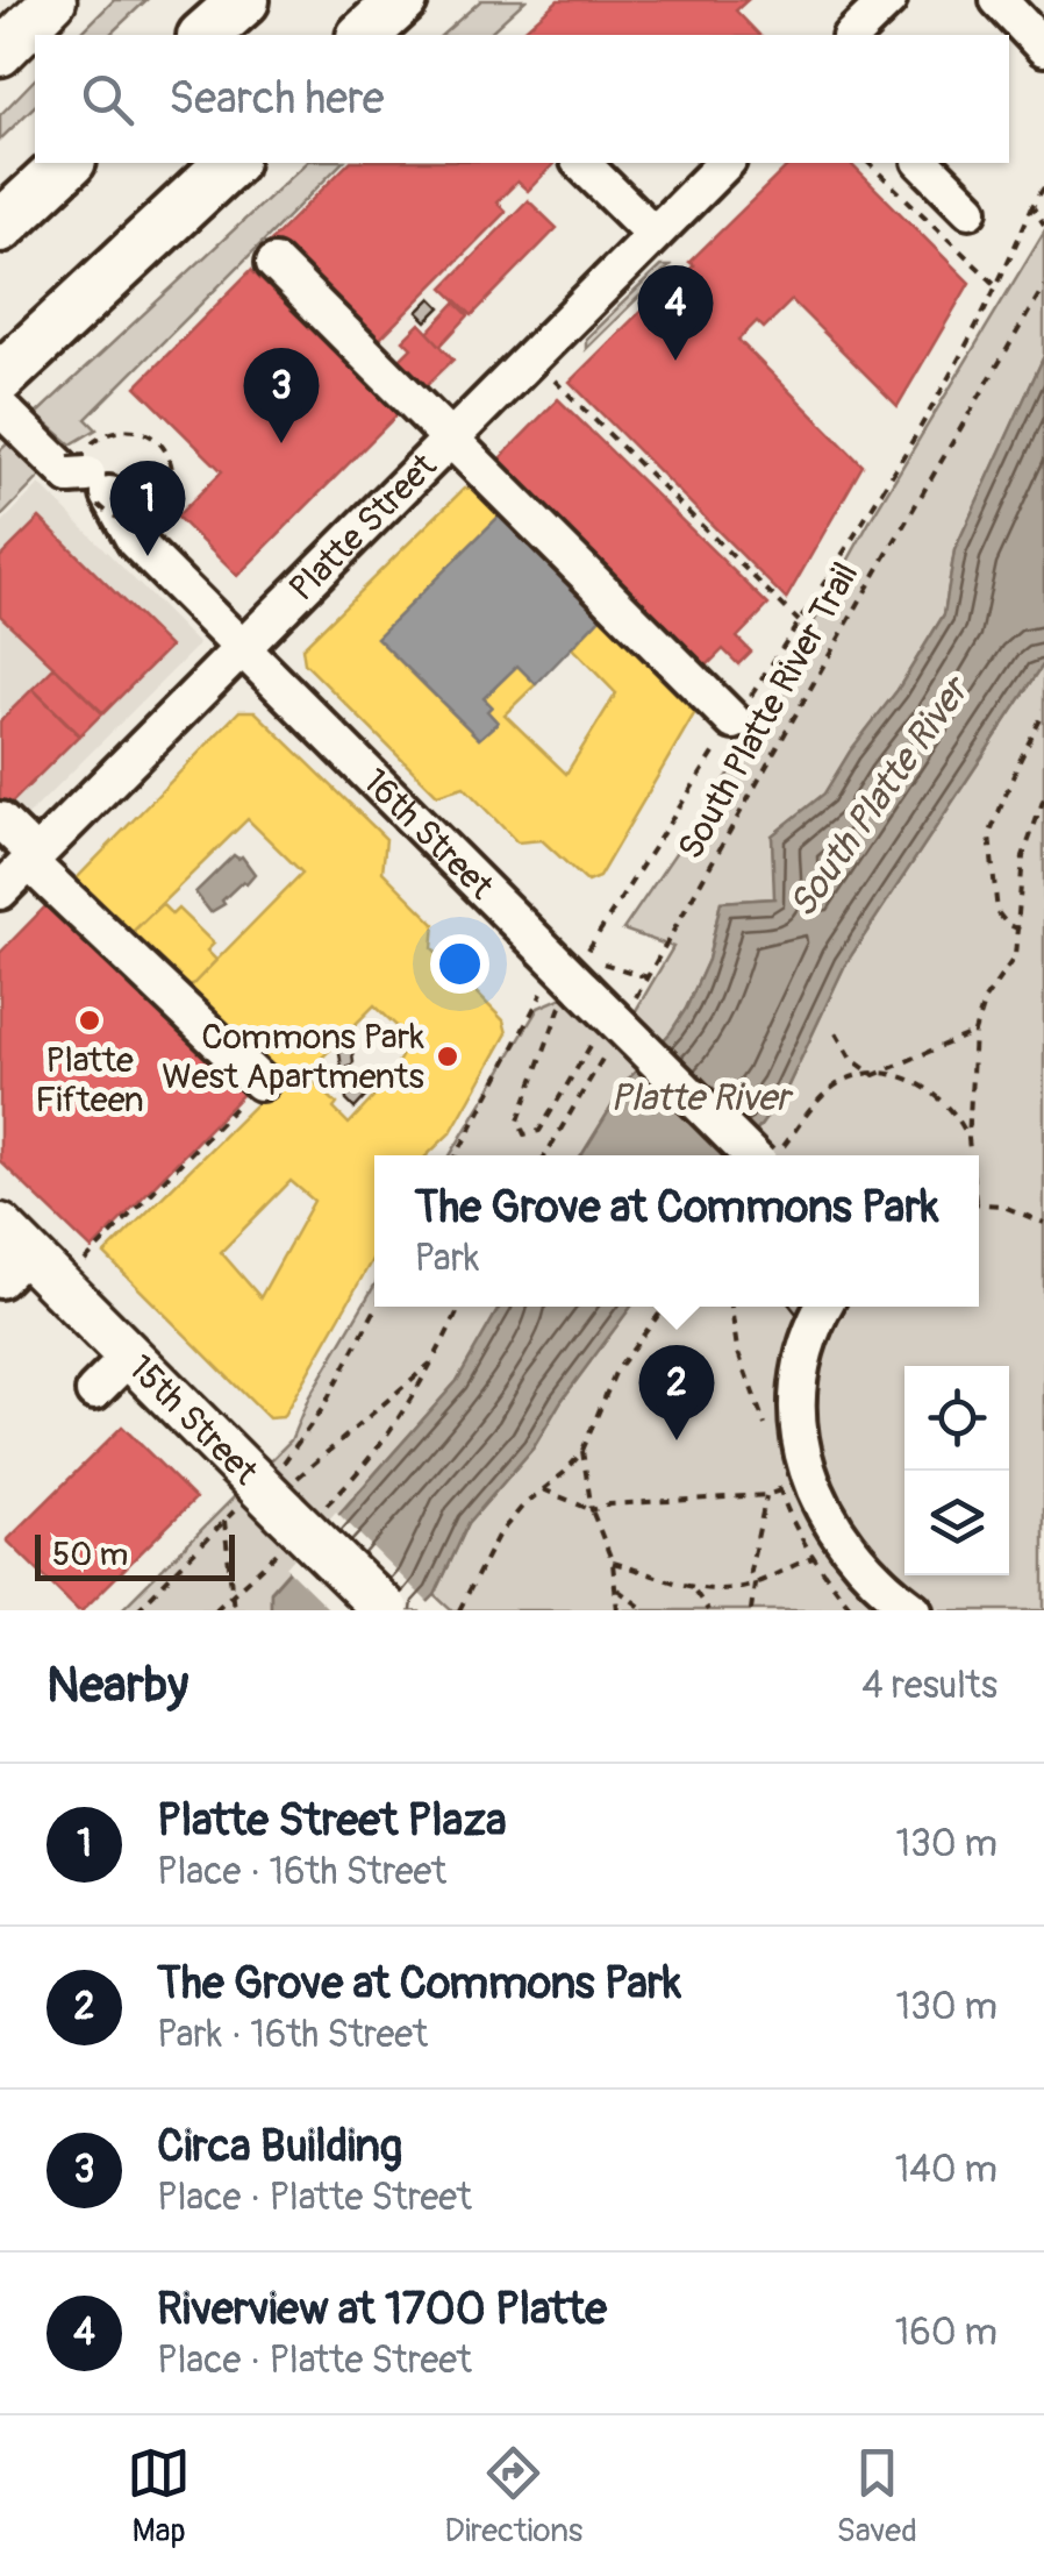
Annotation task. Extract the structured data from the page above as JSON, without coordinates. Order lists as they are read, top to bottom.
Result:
{
  "streets": {
    "main road": ["15th Street"],
    "street": ["Platte Street", "16th Street"],
    "path": ["South Platte River Trail"]
  },
  "crossings": [
    ["Platte Street", "16th Street"]
  ],
  "water": ["South Platte River", "Platte River"],
  "places": ["Platte Fifteen", "Commons Park West Apartments"],
  "scale_bar": "50 m",
  "page": {
    "search": "Search here",
    "pins": [
      "4",
      "3",
      "1",
      "2"
    ],
    "popup": ["The Grove at Commons Park", "Park"],
    "scale": "50 m",
    "heading": ["Nearby", "4 results"],
    "list": [
      {
        "mark": "1",
        "name": "Platte Street Plaza",
        "note": "Place · 16th Street",
        "value": "130 m"
      },
      {
        "mark": "2",
        "name": "The Grove at Commons Park",
        "note": "Park · 16th Street",
        "value": "130 m"
      },
      {
        "mark": "3",
        "name": "Circa Building",
        "note": "Place · Platte Street",
        "value": "140 m"
      },
      {
        "mark": "4",
        "name": "Riverview at 1700 Platte",
        "note": "Place · Platte Street",
        "value": "160 m"
      }
    ],
    "nav": ["Map", "Directions", "Saved"]
  }
}
